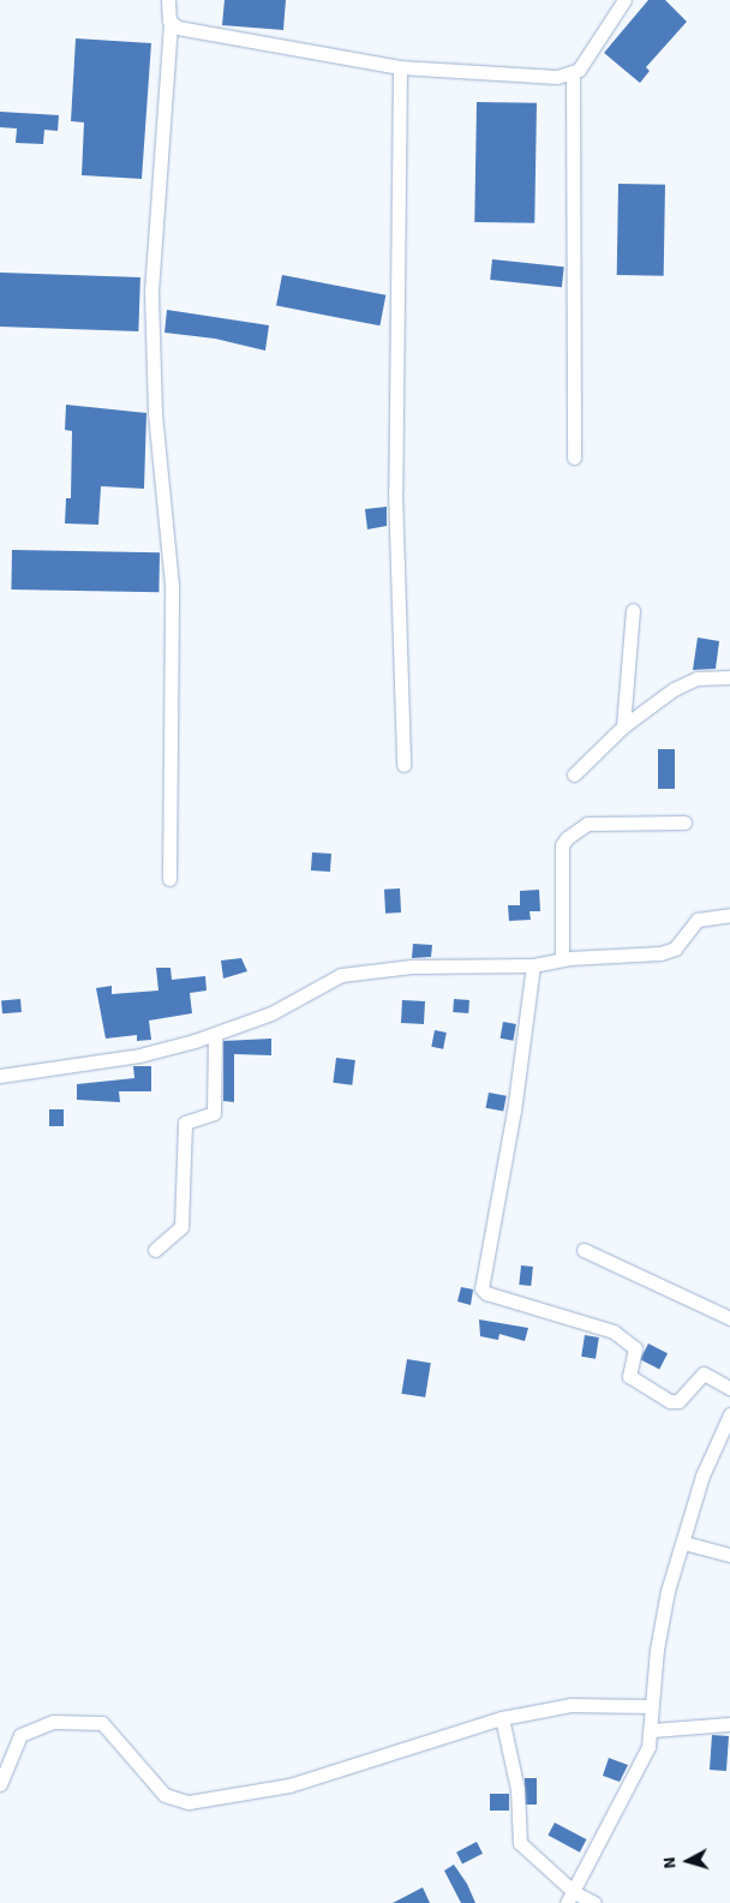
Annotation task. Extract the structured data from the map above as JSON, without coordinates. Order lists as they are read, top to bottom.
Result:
{
  "north": "left"
}
